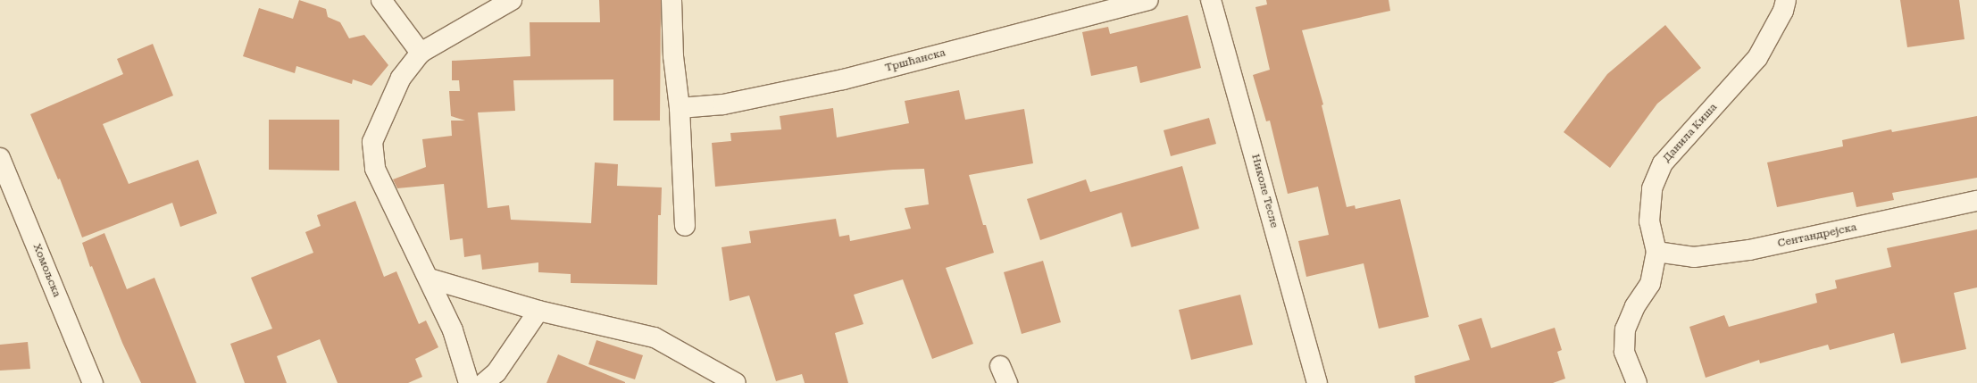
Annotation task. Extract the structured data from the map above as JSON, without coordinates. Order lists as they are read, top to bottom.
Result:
{
  "streets": {
    "street": [
      "Тршћанска",
      "Данила Киша",
      "Николе Тесле",
      "Сентандрејска",
      "Хомољска"
    ]
  },
  "crossings": [
    ["Данила Киша", "Сентандрејска"]
  ]
}
